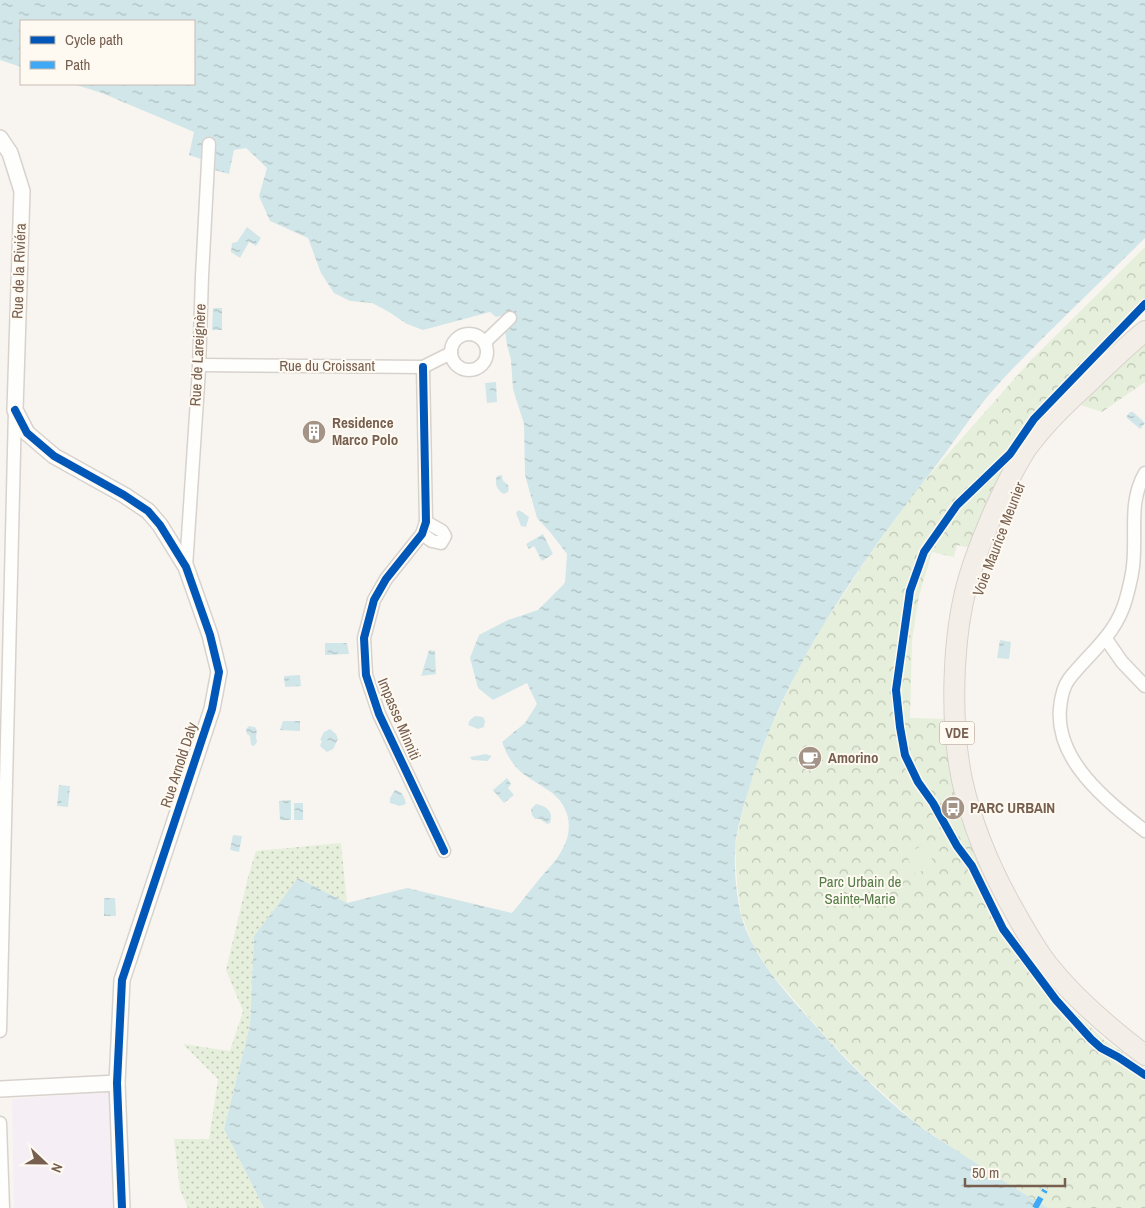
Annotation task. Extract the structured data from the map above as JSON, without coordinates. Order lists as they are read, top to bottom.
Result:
{
  "streets": {
    "main road": ["Voie Maurice Meunier", "VDE"],
    "street": [
      "Rue de la Riviéra",
      "Rue de Lareignère",
      "Rue du Croissant",
      "Impasse Minniti",
      "Rue Arnold Daly"
    ]
  },
  "crossings": [
    ["Rue de la Riviéra", "Rue Arnold Daly"],
    ["Rue de Lareignère", "Rue du Croissant"],
    ["Rue de Lareignère", "Rue Arnold Daly"],
    ["Rue du Croissant", "Impasse Minniti"]
  ],
  "parks": ["Parc Urbain de Sainte-Marie"],
  "places": {
    "building": ["Residence Marco Polo"],
    "cafe": ["Amorino"],
    "bus stop": ["PARC URBAIN"]
  },
  "legend": ["Cycle path", "Path"],
  "scale_bar": "50 m",
  "north": "right"
}
